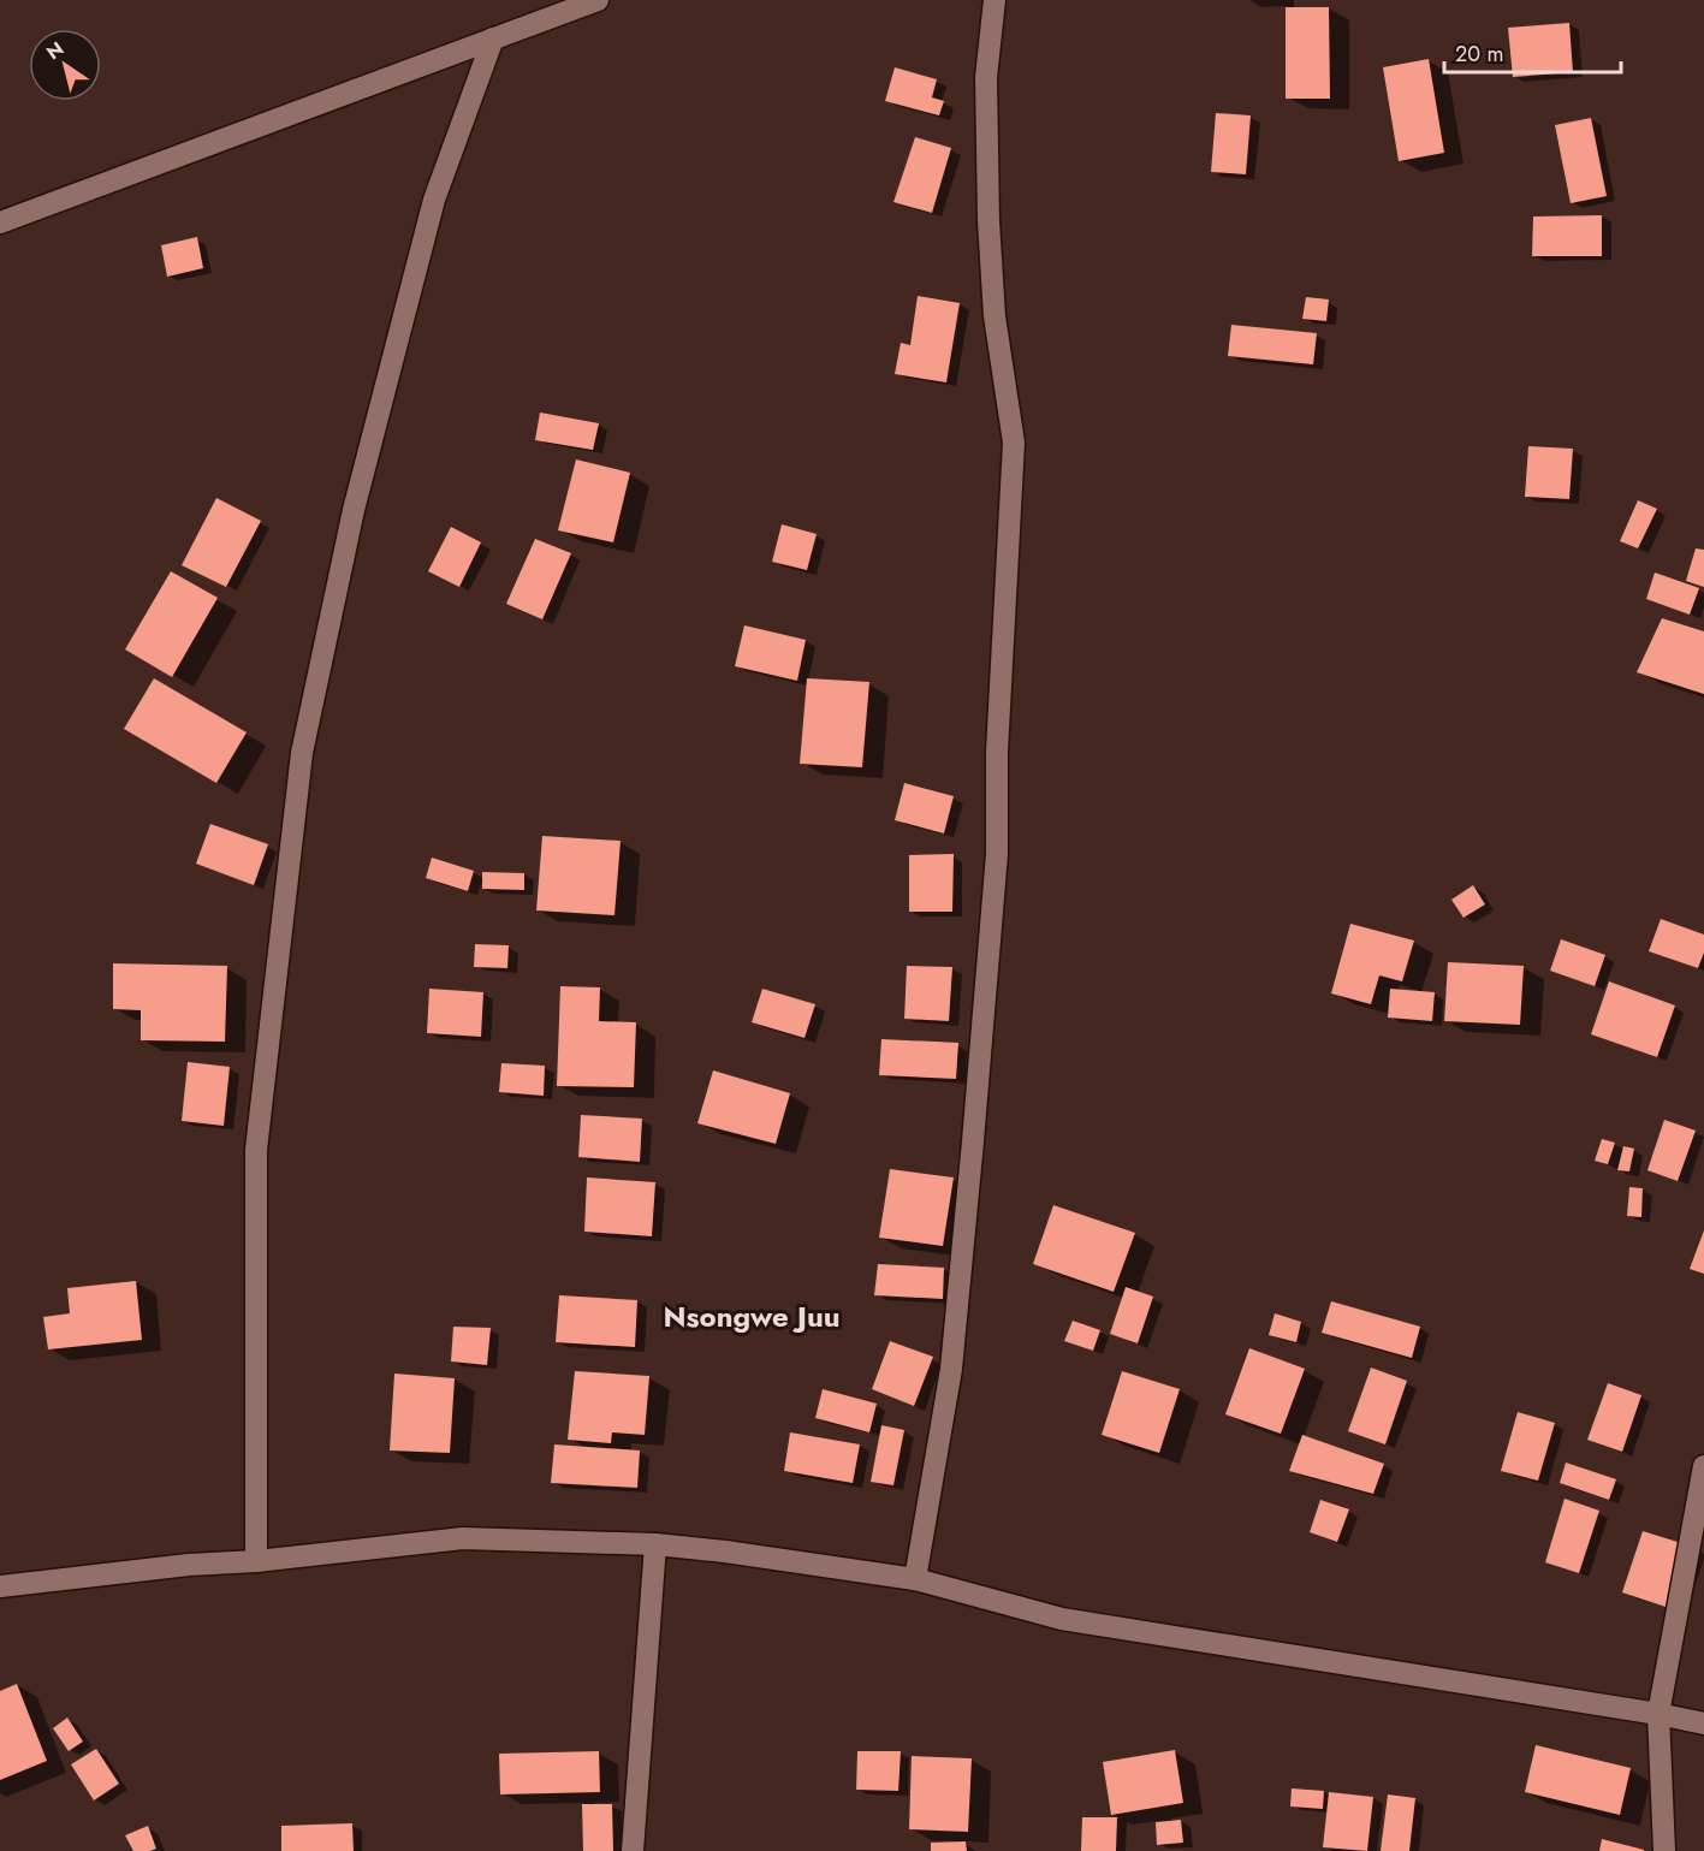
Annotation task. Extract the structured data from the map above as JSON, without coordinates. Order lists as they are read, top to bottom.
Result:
{
  "districts": ["Nsongwe Juu"],
  "scale_bar": "20 m",
  "north": "top left"
}
